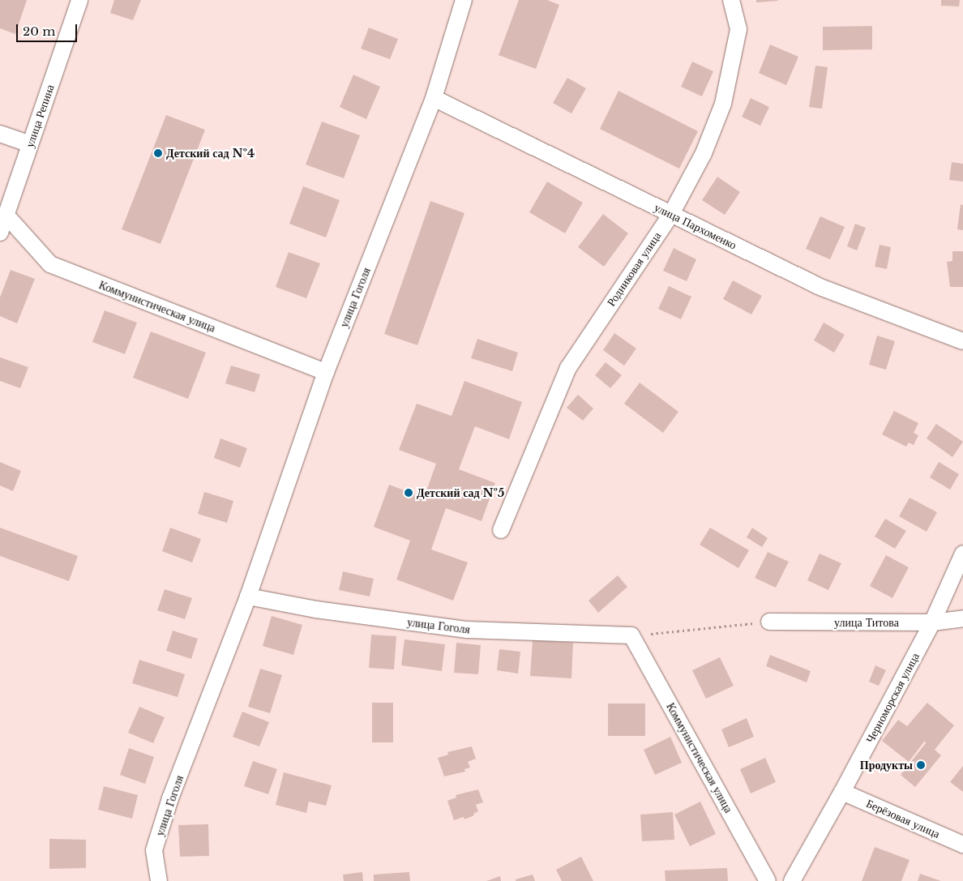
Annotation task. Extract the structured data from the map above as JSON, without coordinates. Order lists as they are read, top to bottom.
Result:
{
  "streets": {
    "street": [
      "улица Репина",
      "улица Пархоменко",
      "Родниковая улица",
      "улица Гоголя",
      "Коммунистическая улица",
      "улица Титова",
      "Черноморская улица",
      "Берёзовая улица"
    ]
  },
  "crossings": [
    ["улица Репина", "Коммунистическая улица"],
    ["улица Пархоменко", "Родниковая улица"],
    ["улица Пархоменко", "улица Гоголя"],
    ["улица Гоголя", "Коммунистическая улица"],
    ["улица Титова", "Черноморская улица"],
    ["Черноморская улица", "Берёзовая улица"]
  ],
  "places": ["Детский сад №4", "Детский сад №5", "Продукты"],
  "scale_bar": "20 m"
}
